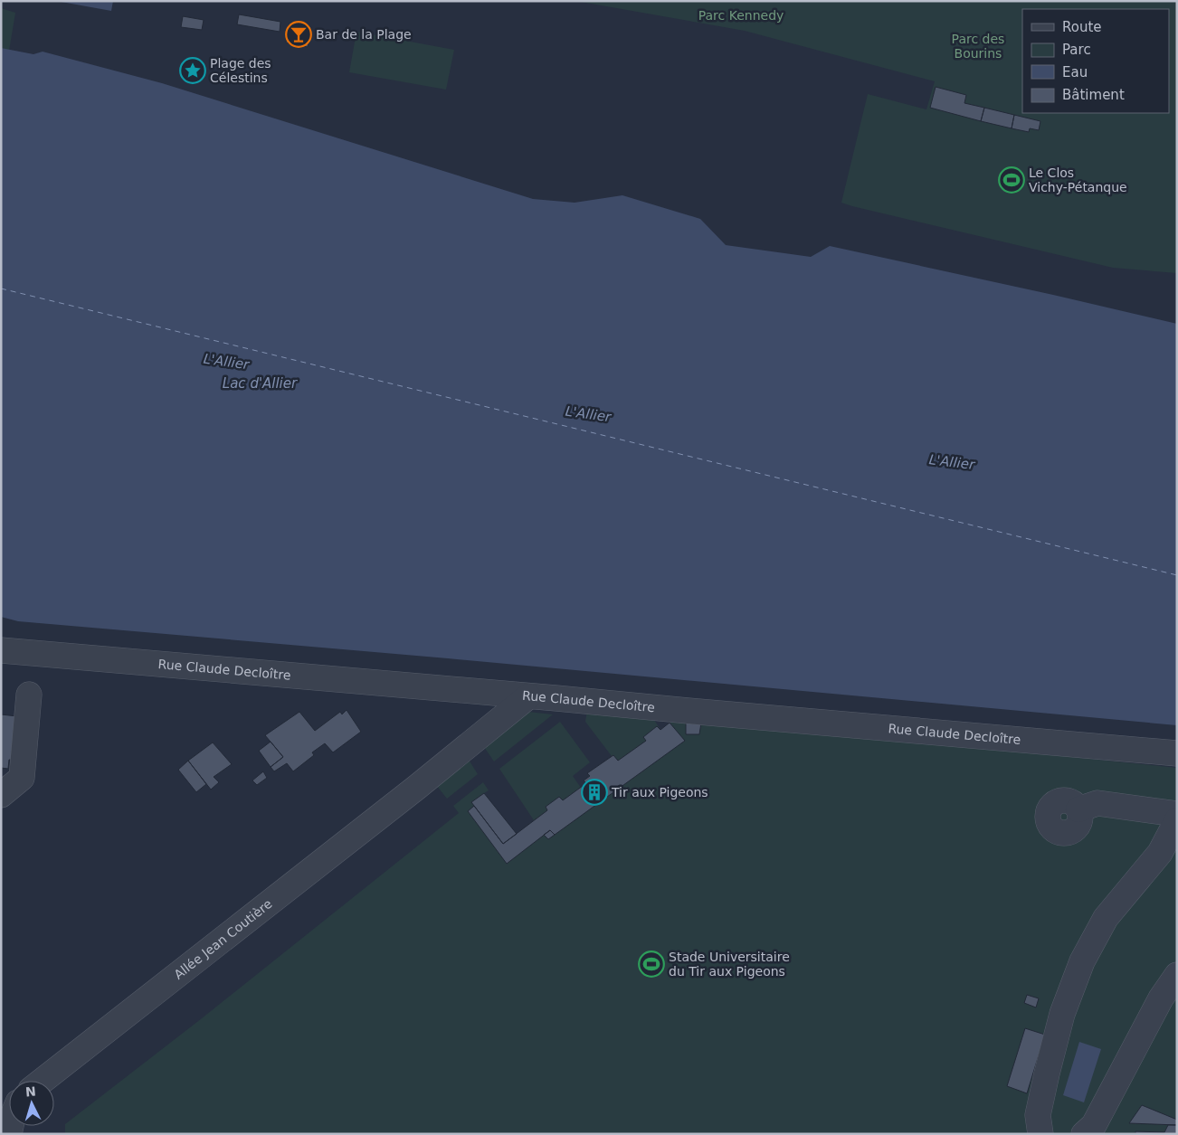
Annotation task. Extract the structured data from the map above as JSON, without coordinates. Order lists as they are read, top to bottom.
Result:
{
  "streets": {
    "street": ["Rue Claude Decloître", "Allée Jean Coutière"]
  },
  "crossings": [
    ["Rue Claude Decloître", "Allée Jean Coutière"]
  ],
  "water": ["L'Allier", "Lac d'Allier"],
  "parks": ["Parc Kennedy", "Parc des Bourins"],
  "places": {
    "bar": ["Bar de la Plage"],
    "place": ["Plage des Célestins"],
    "sports": ["Le Clos Vichy-Pétanque", "Stade Universitaire du Tir aux Pigeons"],
    "building": ["Tir aux Pigeons"]
  },
  "legend": [
    "Route",
    "Parc",
    "Eau",
    "Bâtiment"
  ],
  "north": "top"
}
